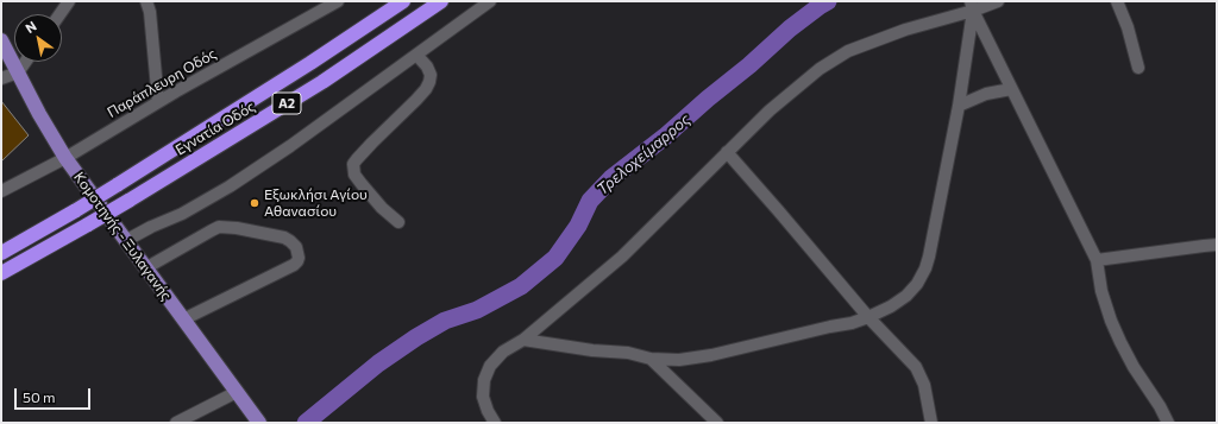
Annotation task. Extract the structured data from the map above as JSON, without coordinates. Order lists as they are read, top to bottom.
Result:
{
  "streets": {
    "highway": ["Α2", "Εγνατία Οδός"],
    "main road": ["Κομοτηνής - Ξυλαγανής"],
    "street": ["Παράπλευρη Οδός"]
  },
  "crossings": [
    ["Παράπλευρη Οδός", "Κομοτηνής - Ξυλαγανής"]
  ],
  "water": ["Τρελοχείμαρρος"],
  "places": ["Εξωκλήσι Αγίου Αθανασίου"],
  "scale_bar": "50 m",
  "north": "top left"
}
